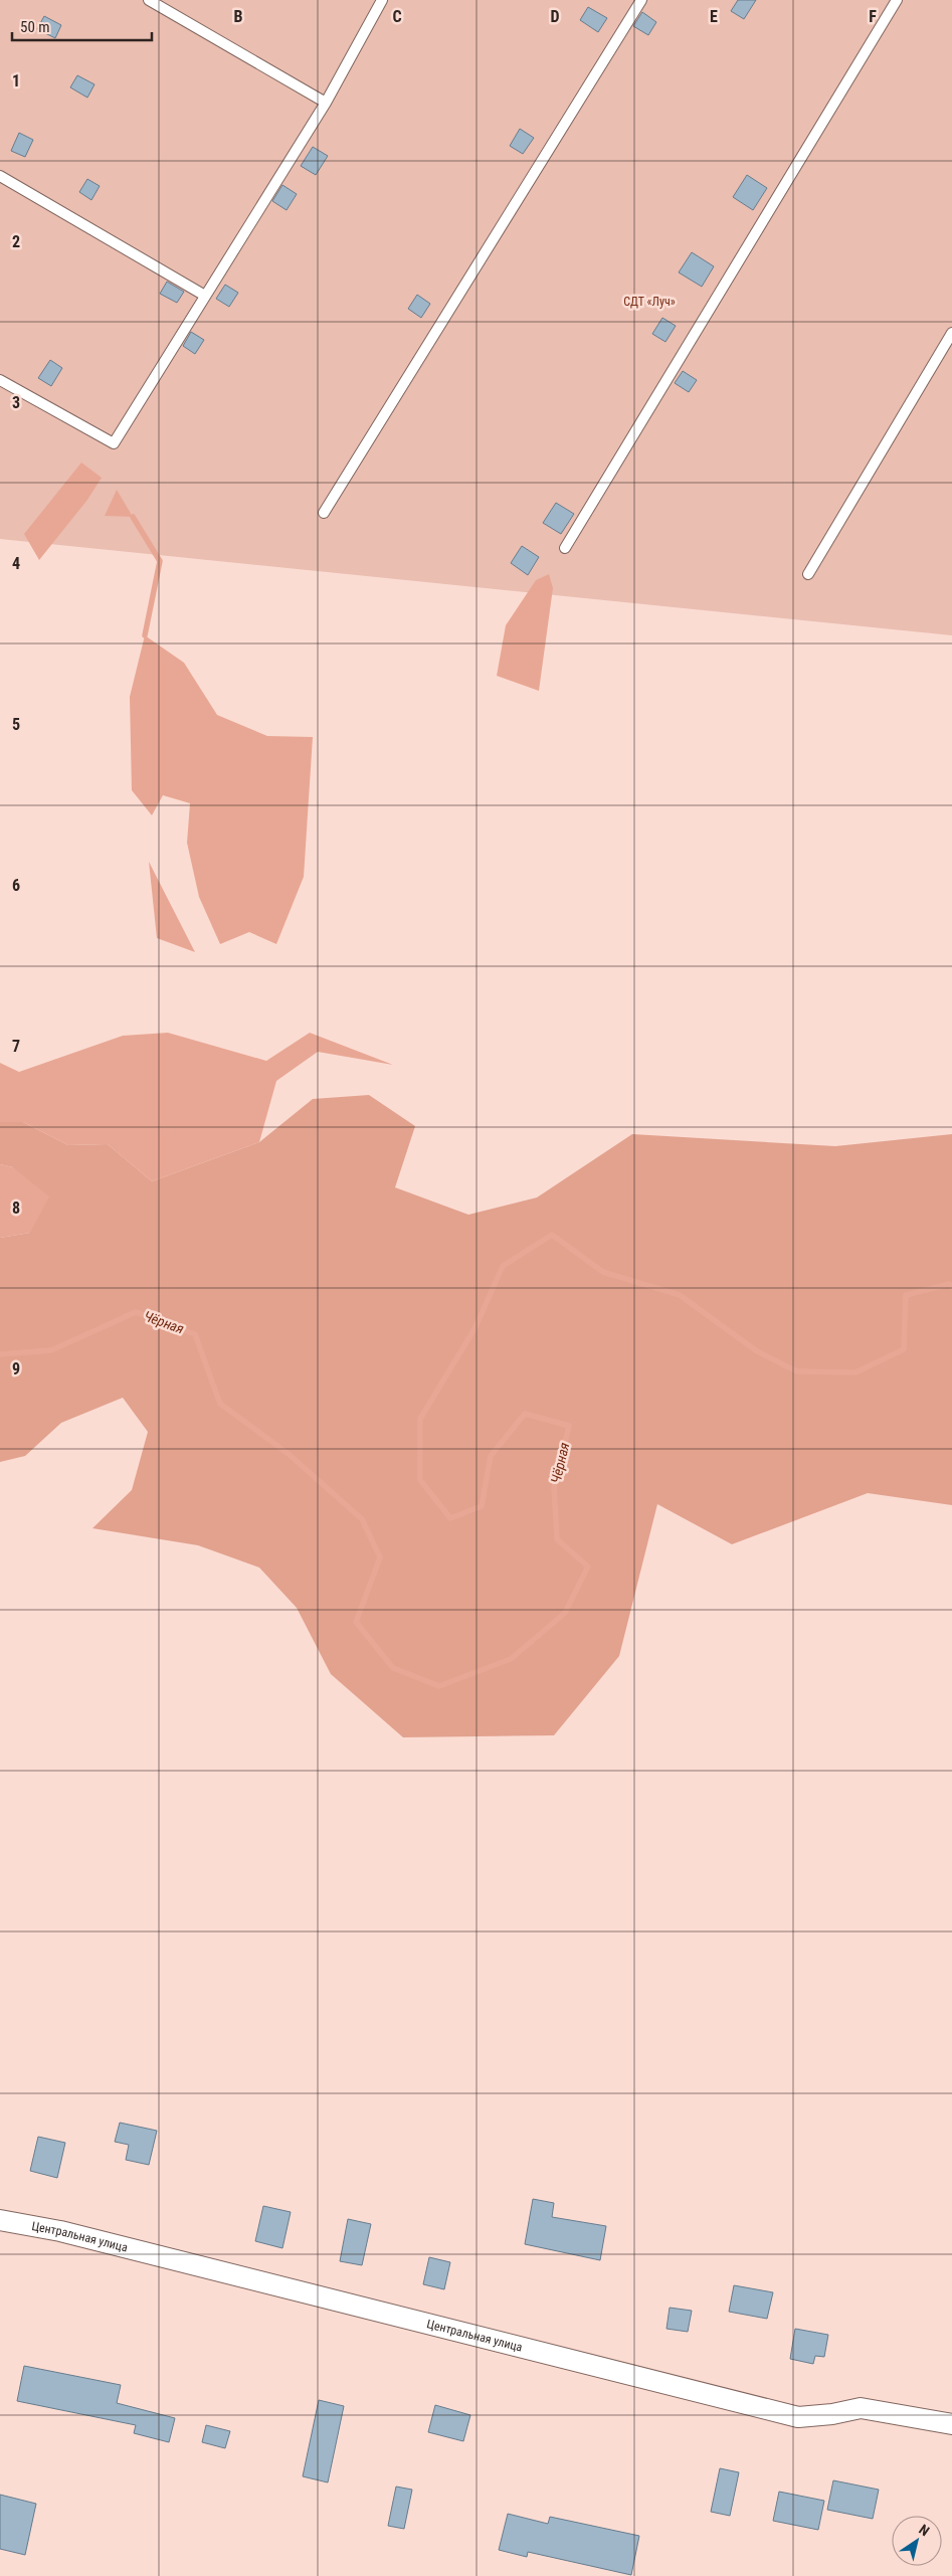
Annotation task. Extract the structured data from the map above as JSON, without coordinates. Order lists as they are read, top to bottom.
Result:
{
  "streets": {
    "street": ["Центральная улица"]
  },
  "water": ["Чёрная"],
  "parks": ["СДТ «Луч»"],
  "scale_bar": "50 m",
  "north": "top right",
  "grid": {
    "columns": [
      "B",
      "C",
      "D",
      "E",
      "F"
    ],
    "rows": [
      "1",
      "2",
      "3",
      "4",
      "5",
      "6",
      "7",
      "8",
      "9"
    ]
  }
}
